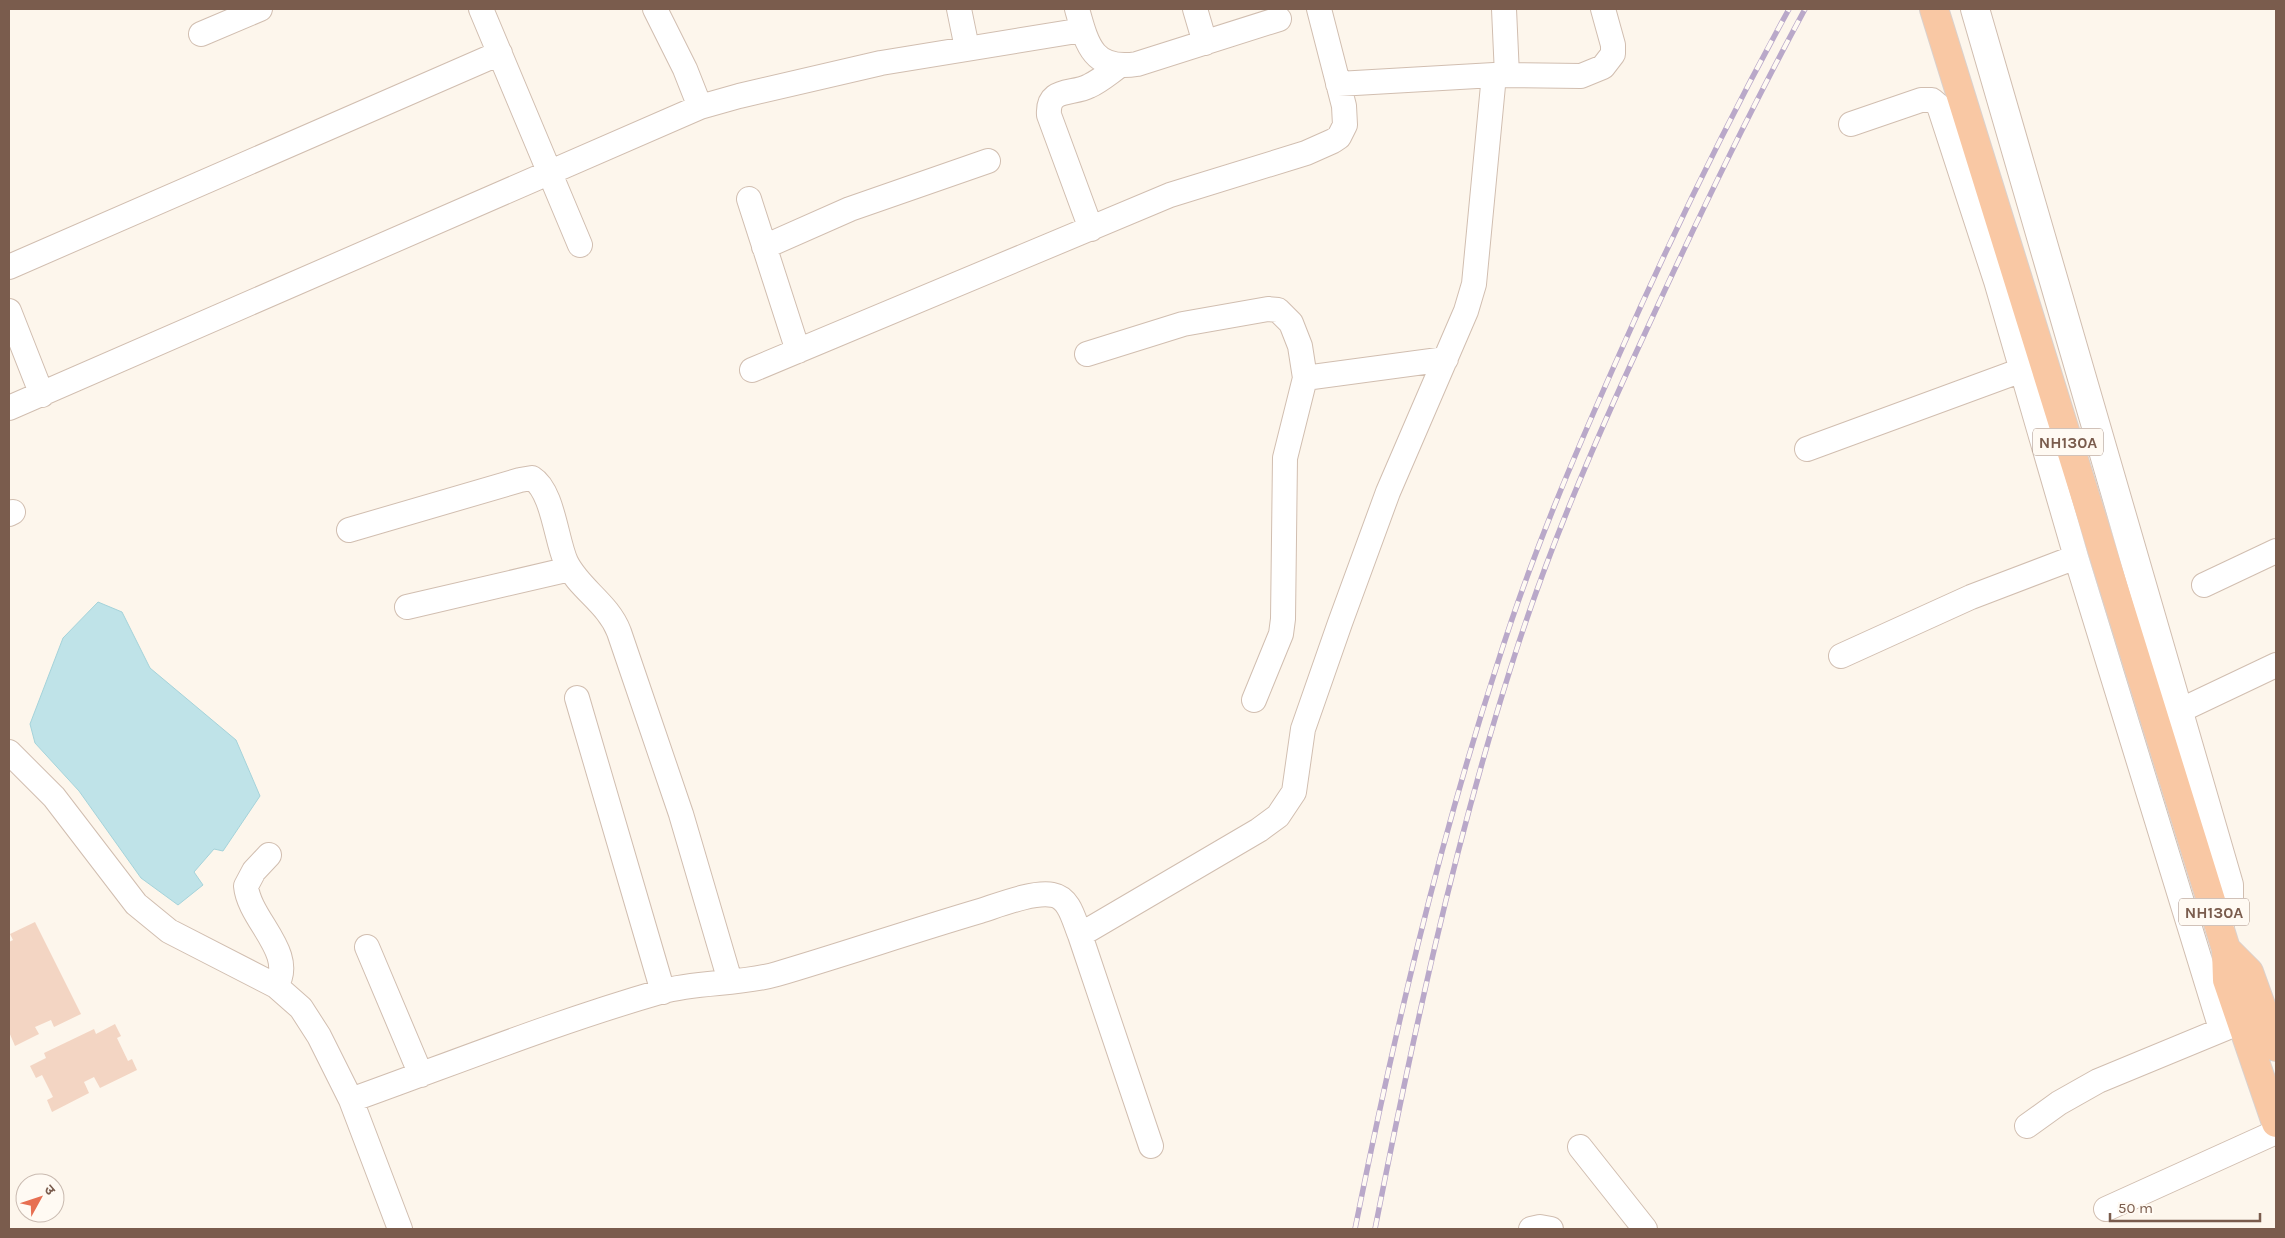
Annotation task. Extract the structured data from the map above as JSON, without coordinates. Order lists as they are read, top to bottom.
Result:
{
  "streets": {
    "highway": ["NH130A"]
  },
  "scale_bar": "50 m",
  "north": "top right"
}
